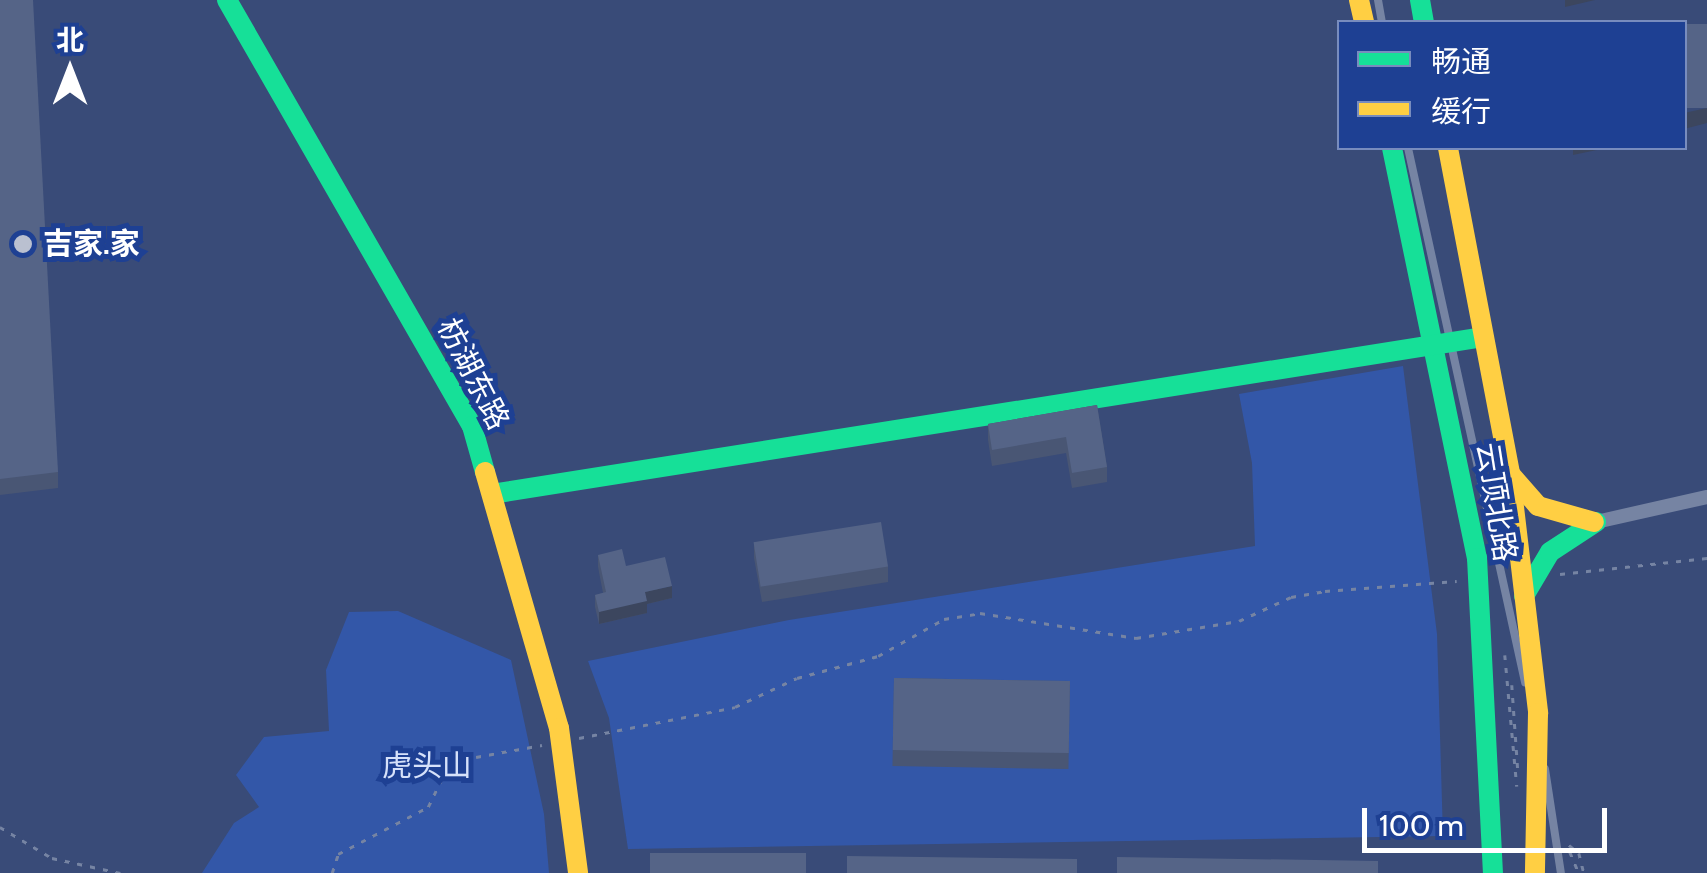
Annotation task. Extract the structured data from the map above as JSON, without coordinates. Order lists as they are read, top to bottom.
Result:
{
  "streets": {
    "street": ["枋湖东路", "云顶北路"]
  },
  "parks": ["虎头山"],
  "places": ["吉家.家"],
  "legend": ["畅通", "缓行"],
  "scale_bar": "100 m",
  "north": "top"
}
